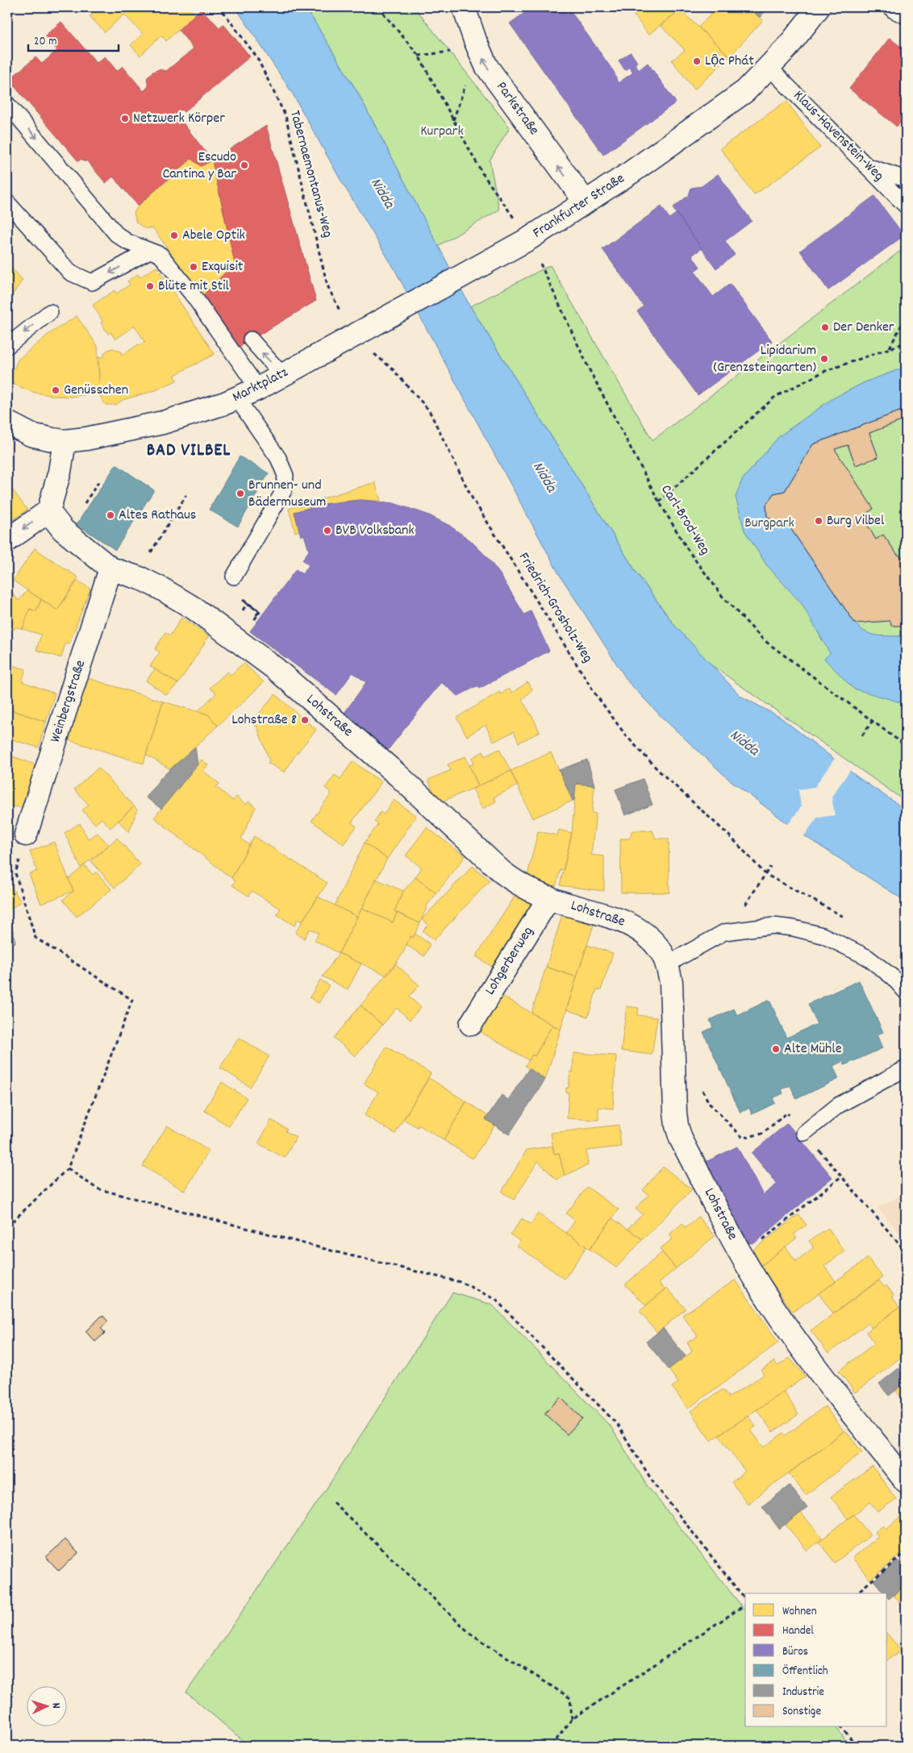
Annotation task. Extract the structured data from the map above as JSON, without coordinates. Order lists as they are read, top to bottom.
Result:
{
  "streets": {
    "street": [
      "Parkstraße",
      "Frankfurter Straße",
      "Marktplatz",
      "Weinbergstraße",
      "Lohstraße",
      "Lohgerberweg"
    ],
    "lane": ["Klaus-Havenstein-Weg"],
    "path": ["Tabernaemontanus-Weg", "Carl-Brod-Weg", "Friedrich-Grosholz-Weg"]
  },
  "crossings": [
    ["Parkstraße", "Frankfurter Straße"],
    ["Klaus-Havenstein-Weg", "Frankfurter Straße"],
    ["Tabernaemontanus-Weg", "Marktplatz"],
    ["Tabernaemontanus-Weg", "Friedrich-Grosholz-Weg"],
    ["Frankfurter Straße", "Marktplatz"],
    ["Frankfurter Straße", "Carl-Brod-Weg"],
    ["Marktplatz", "Friedrich-Grosholz-Weg"],
    ["Weinbergstraße", "Lohstraße"],
    ["Lohstraße", "Lohgerberweg"]
  ],
  "one_way": ["Parkstraße"],
  "districts": ["BAD VILBEL"],
  "water": ["Nidda"],
  "parks": ["Kurpark", "Burgpark"],
  "places": [
    "Lộc Phát",
    "Netzwerk Körper",
    "Escudo Cantina y Bar",
    "Abele Optik",
    "Exquisit",
    "Blüte mit Stil",
    "Der Denker",
    "Lipidarium (Grenzsteingarten)",
    "Genüsschen",
    "Brunnen- und Bädermuseum",
    "Altes Rathaus",
    "Burg Vilbel",
    "BVB Volksbank",
    "Lohstraße 8",
    "Alte Mühle"
  ],
  "legend": [
    "Wohnen",
    "Handel",
    "Büros",
    "Öffentlich",
    "Industrie",
    "Sonstige"
  ],
  "scale_bar": "20 m",
  "north": "right"
}
